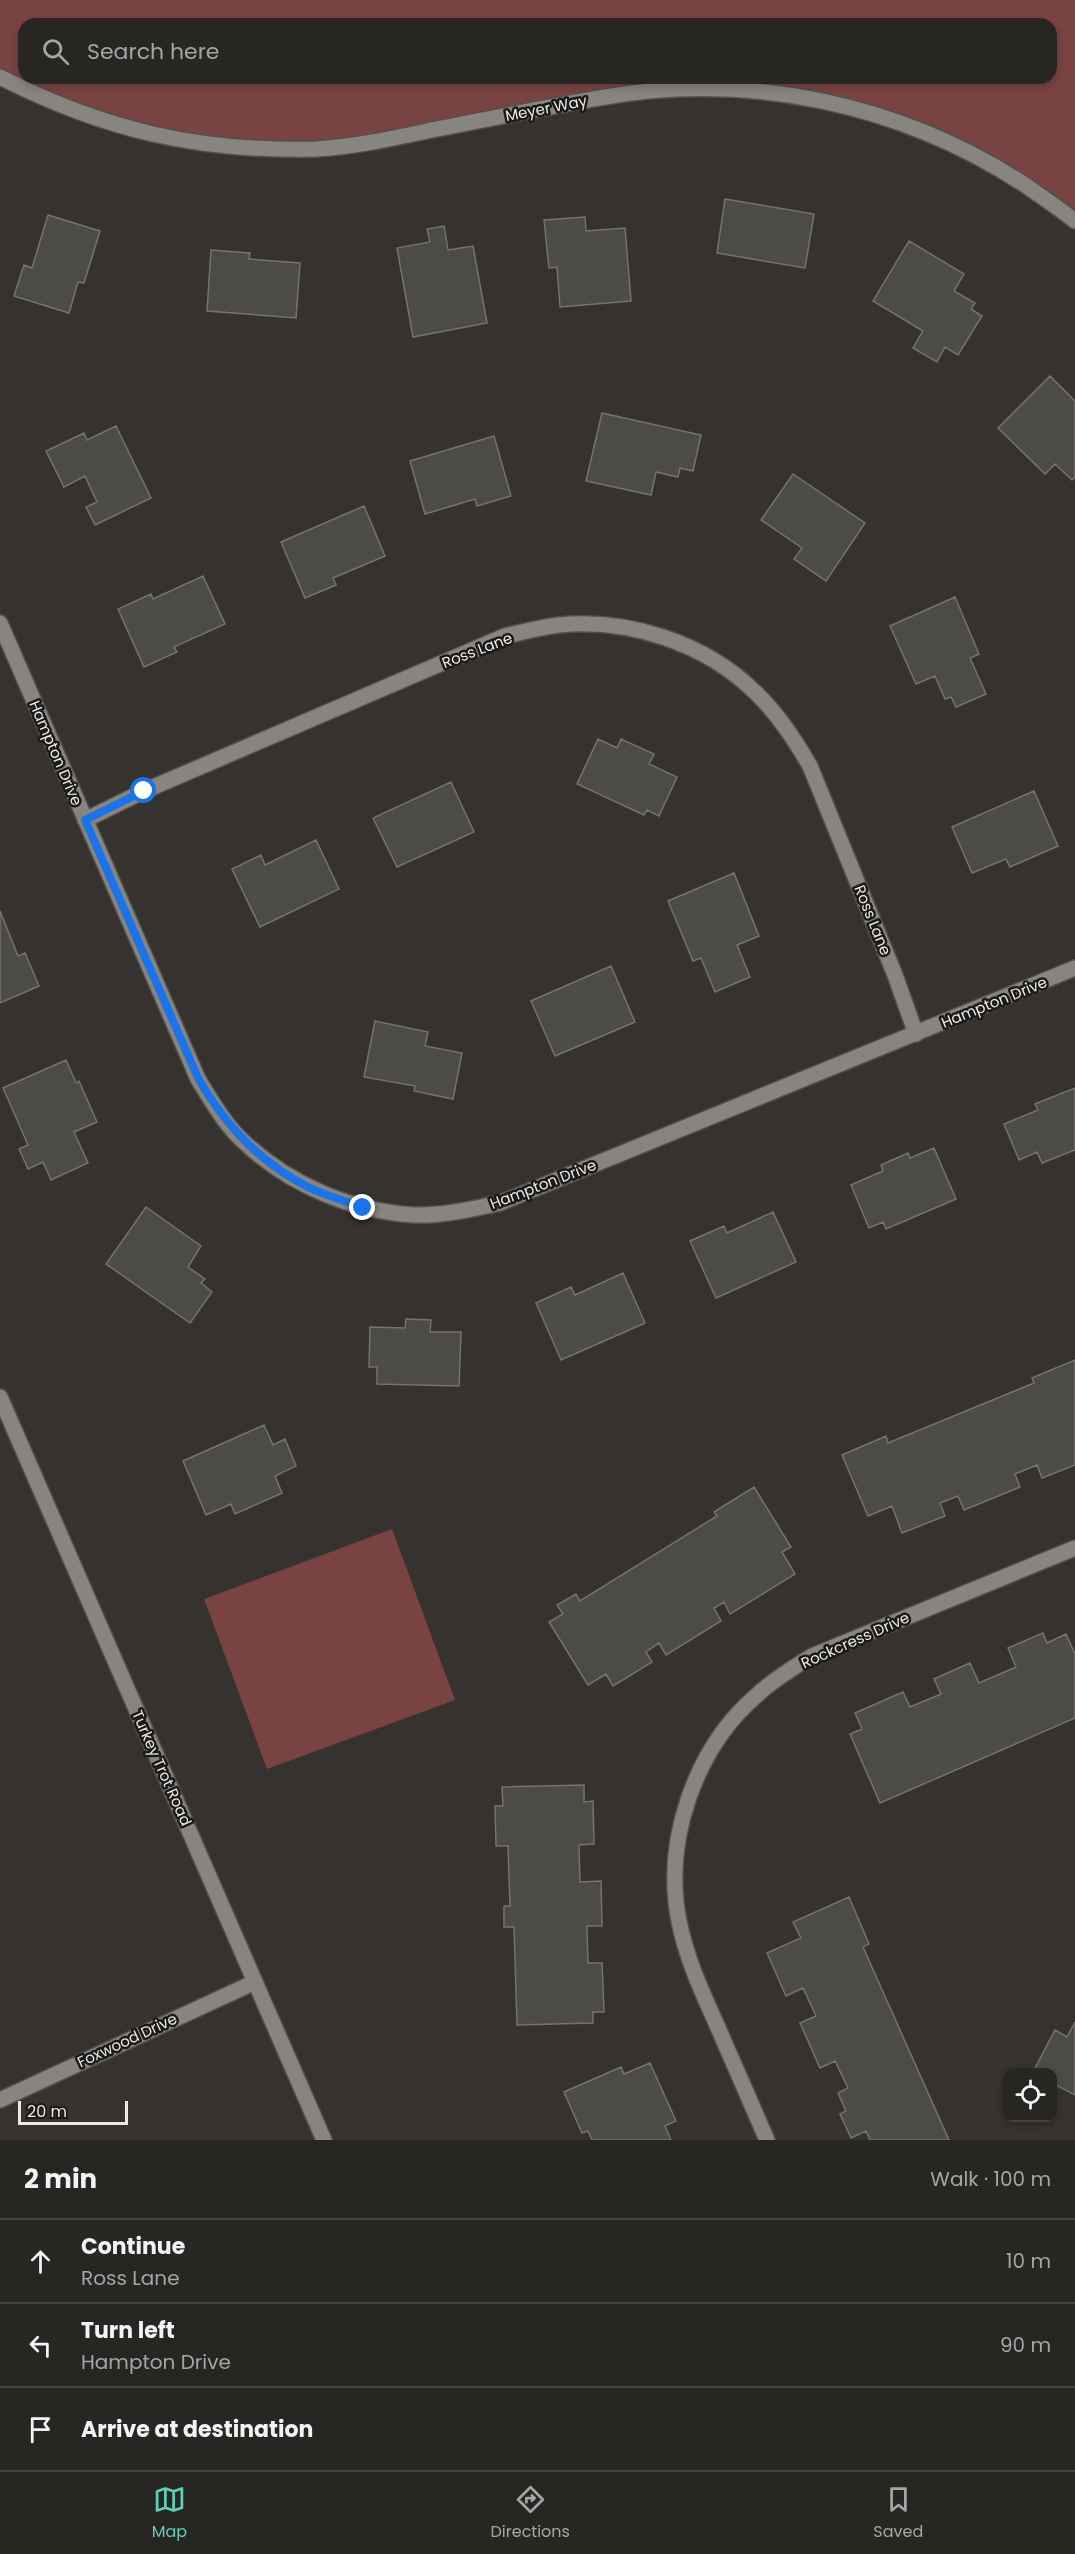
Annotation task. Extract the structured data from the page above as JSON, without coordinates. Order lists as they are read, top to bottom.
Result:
{
  "streets": {
    "street": [
      "Meyer Way",
      "Ross Lane",
      "Hampton Drive",
      "Rockcress Drive",
      "Turkey Trot Road",
      "Foxwood Drive"
    ]
  },
  "crossings": [
    ["Ross Lane", "Hampton Drive"],
    ["Turkey Trot Road", "Foxwood Drive"]
  ],
  "scale_bar": "20 m",
  "page": {
    "search": "Search here",
    "scale": "20 m",
    "heading": ["2 min", "Walk · 100 m"],
    "list": [
      ["Continue", "Ross Lane", "10 m"],
      ["Turn left", "Hampton Drive", "90 m"],
      "Arrive at destination"
    ],
    "nav": ["Map", "Directions", "Saved"]
  }
}
